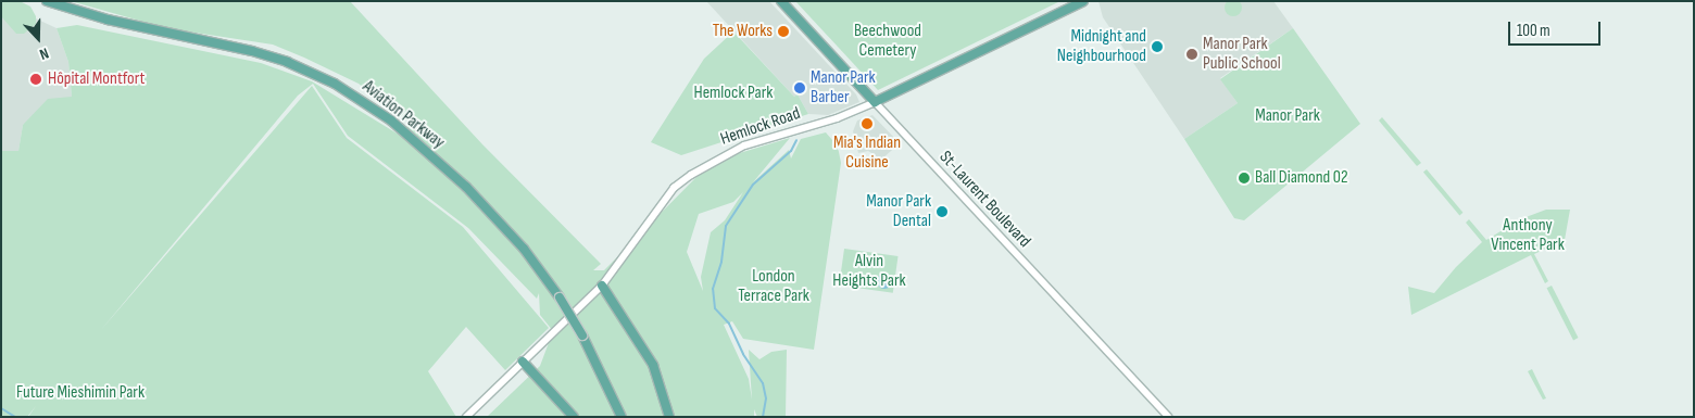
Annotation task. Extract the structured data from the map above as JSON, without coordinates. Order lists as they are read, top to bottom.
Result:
{
  "streets": {
    "main road": ["Aviation Parkway", "Hemlock Road", "St-Laurent Boulevard"]
  },
  "crossings": [
    ["Hemlock Road", "St-Laurent Boulevard"]
  ],
  "parks": [
    "Beechwood Cemetery",
    "Hemlock Park",
    "Manor Park",
    "Anthony Vincent Park",
    "Alvin Heights Park",
    "London Terrace Park",
    "Future Mieshimin Park"
  ],
  "places": [
    "The Works",
    "Midnight and Neighbourhood",
    "Manor Park Public School",
    "Hôpital Montfort",
    "Manor Park Barber",
    "Mia's Indian Cuisine",
    "Ball Diamond 02",
    "Manor Park Dental"
  ],
  "scale_bar": "100 m",
  "north": "bottom"
}
